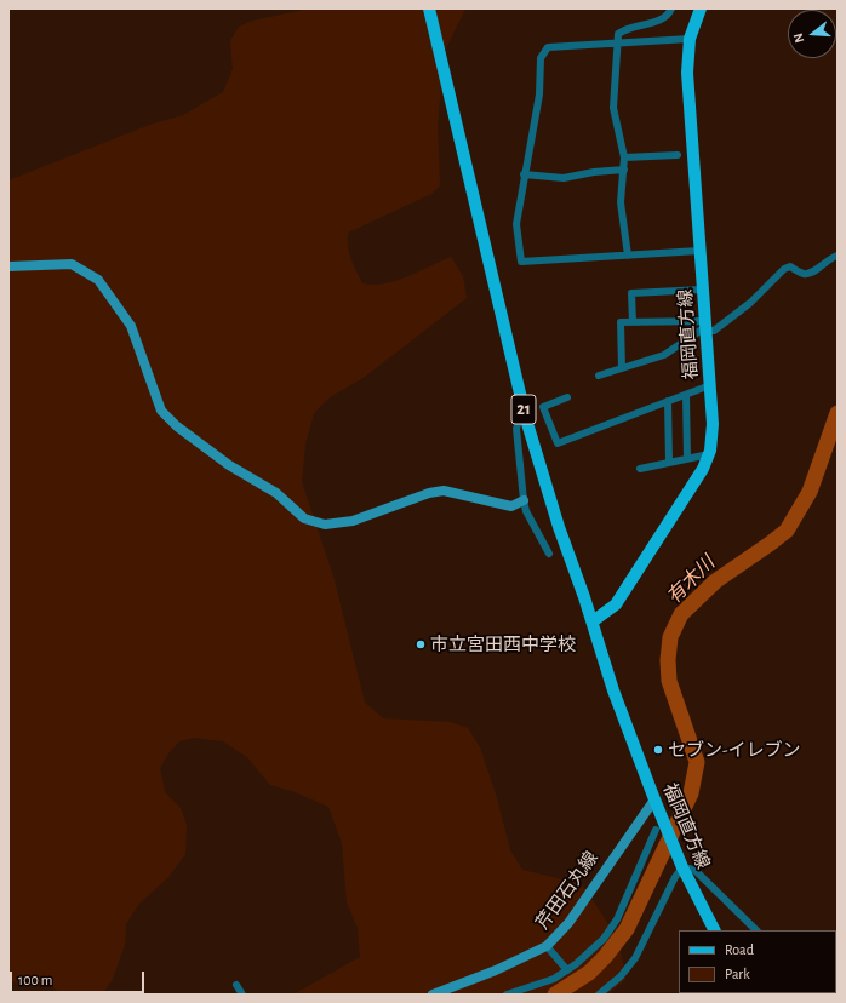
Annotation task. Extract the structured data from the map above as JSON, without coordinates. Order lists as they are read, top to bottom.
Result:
{
  "streets": {
    "main road": ["福岡直方線", "21"],
    "street": ["芹田石丸線"]
  },
  "crossings": [
    ["福岡直方線", "芹田石丸線"]
  ],
  "water": ["有木川"],
  "places": ["市立宮田西中学校", "セブン-イレブン"],
  "legend": ["Road", "Park"],
  "scale_bar": "100 m",
  "north": "left"
}
